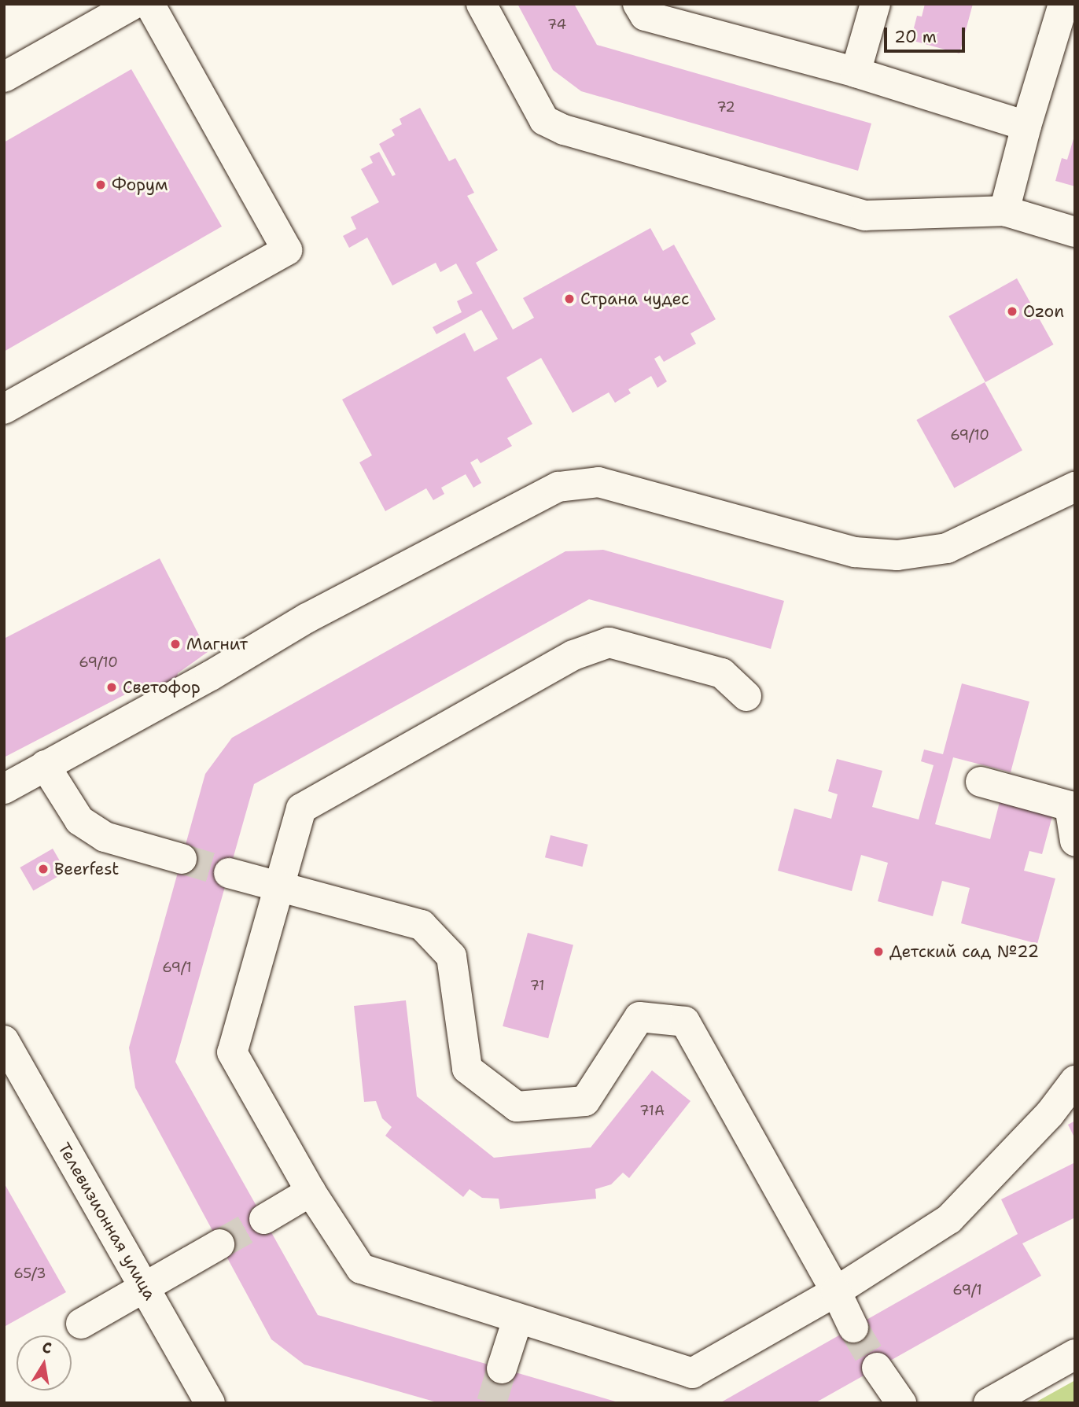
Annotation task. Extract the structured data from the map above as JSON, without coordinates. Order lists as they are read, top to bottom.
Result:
{
  "streets": {
    "street": ["Телевизионная улица"]
  },
  "places": [
    "Форум",
    "Страна чудес",
    "Ozon",
    "Магнит",
    "Светофор",
    "Beerfest",
    "Детский сад №22"
  ],
  "house_numbers": [
    "74",
    "72",
    "69/10",
    "69/10",
    "69/1",
    "71",
    "71А",
    "65/3",
    "69/1"
  ],
  "scale_bar": "20 m",
  "north": "top"
}
